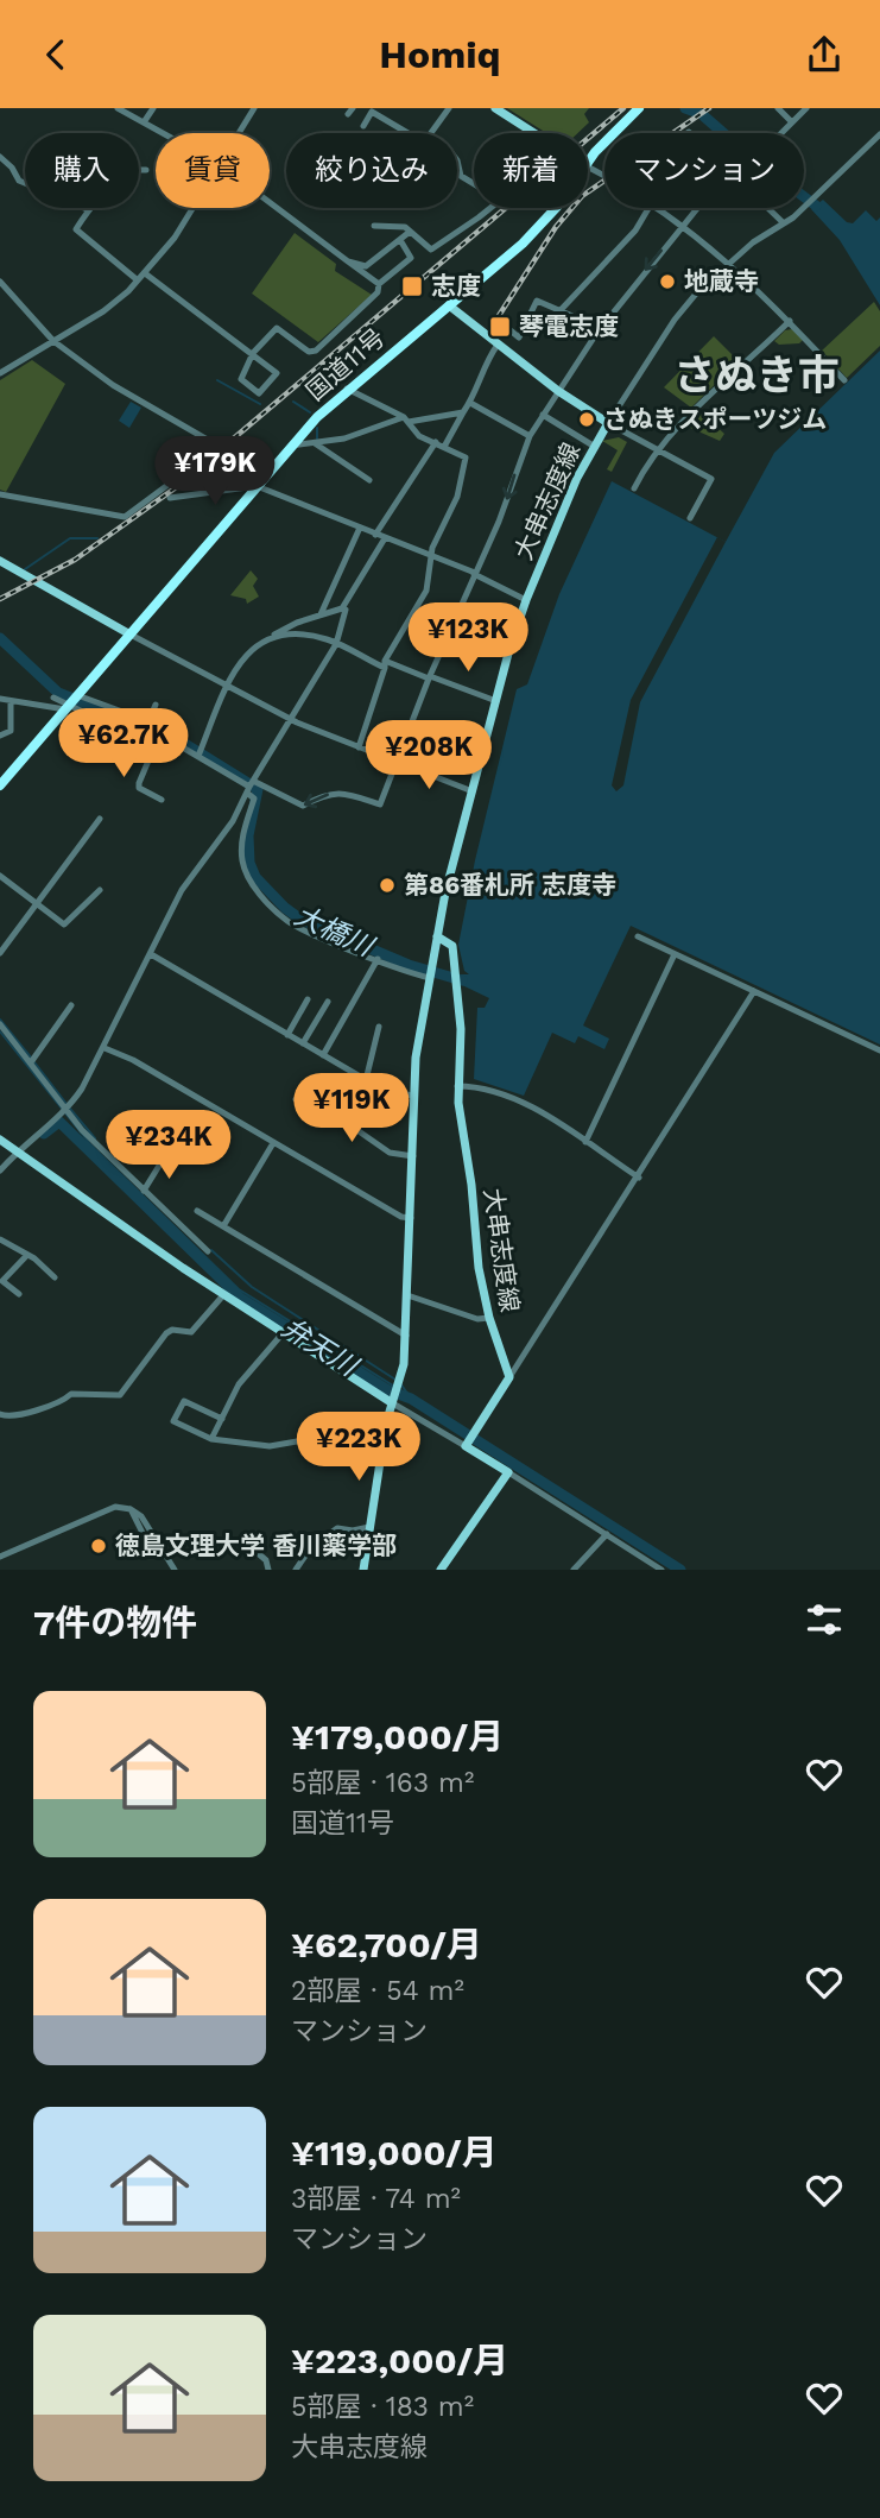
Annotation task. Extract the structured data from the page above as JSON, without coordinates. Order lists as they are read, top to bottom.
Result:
{
  "streets": {
    "highway": ["国道11号"],
    "main road": ["大串志度線"]
  },
  "crossings": [
    ["国道11号", "大串志度線"]
  ],
  "districts": ["さぬき市"],
  "water": ["大橋川", "弁天川"],
  "places": {
    "other": [
      "地蔵寺",
      "さぬきスポーツジム",
      "第86番札所 志度寺",
      "徳島文理大学 香川薬学部"
    ],
    "transit": ["志度", "琴電志度"]
  },
  "page": {
    "header": "Homiq",
    "chip": [
      "購入",
      "賃貸",
      "絞り込み",
      "新着",
      "マンション"
    ],
    "price": [
      "¥179K",
      "¥123K",
      "¥62.7K",
      "¥208K",
      "¥119K",
      "¥234K",
      "¥223K"
    ],
    "heading": "7件の物件",
    "list": [
      {
        "name": "¥179,000/月",
        "note": "5部屋 · 163 m² · 国道11号"
      },
      {
        "name": "¥62,700/月",
        "note": "2部屋 · 54 m² · マンション"
      },
      {
        "name": "¥119,000/月",
        "note": "3部屋 · 74 m² · マンション"
      },
      {
        "name": "¥223,000/月",
        "note": "5部屋 · 183 m² · 大串志度線"
      }
    ]
  }
}
